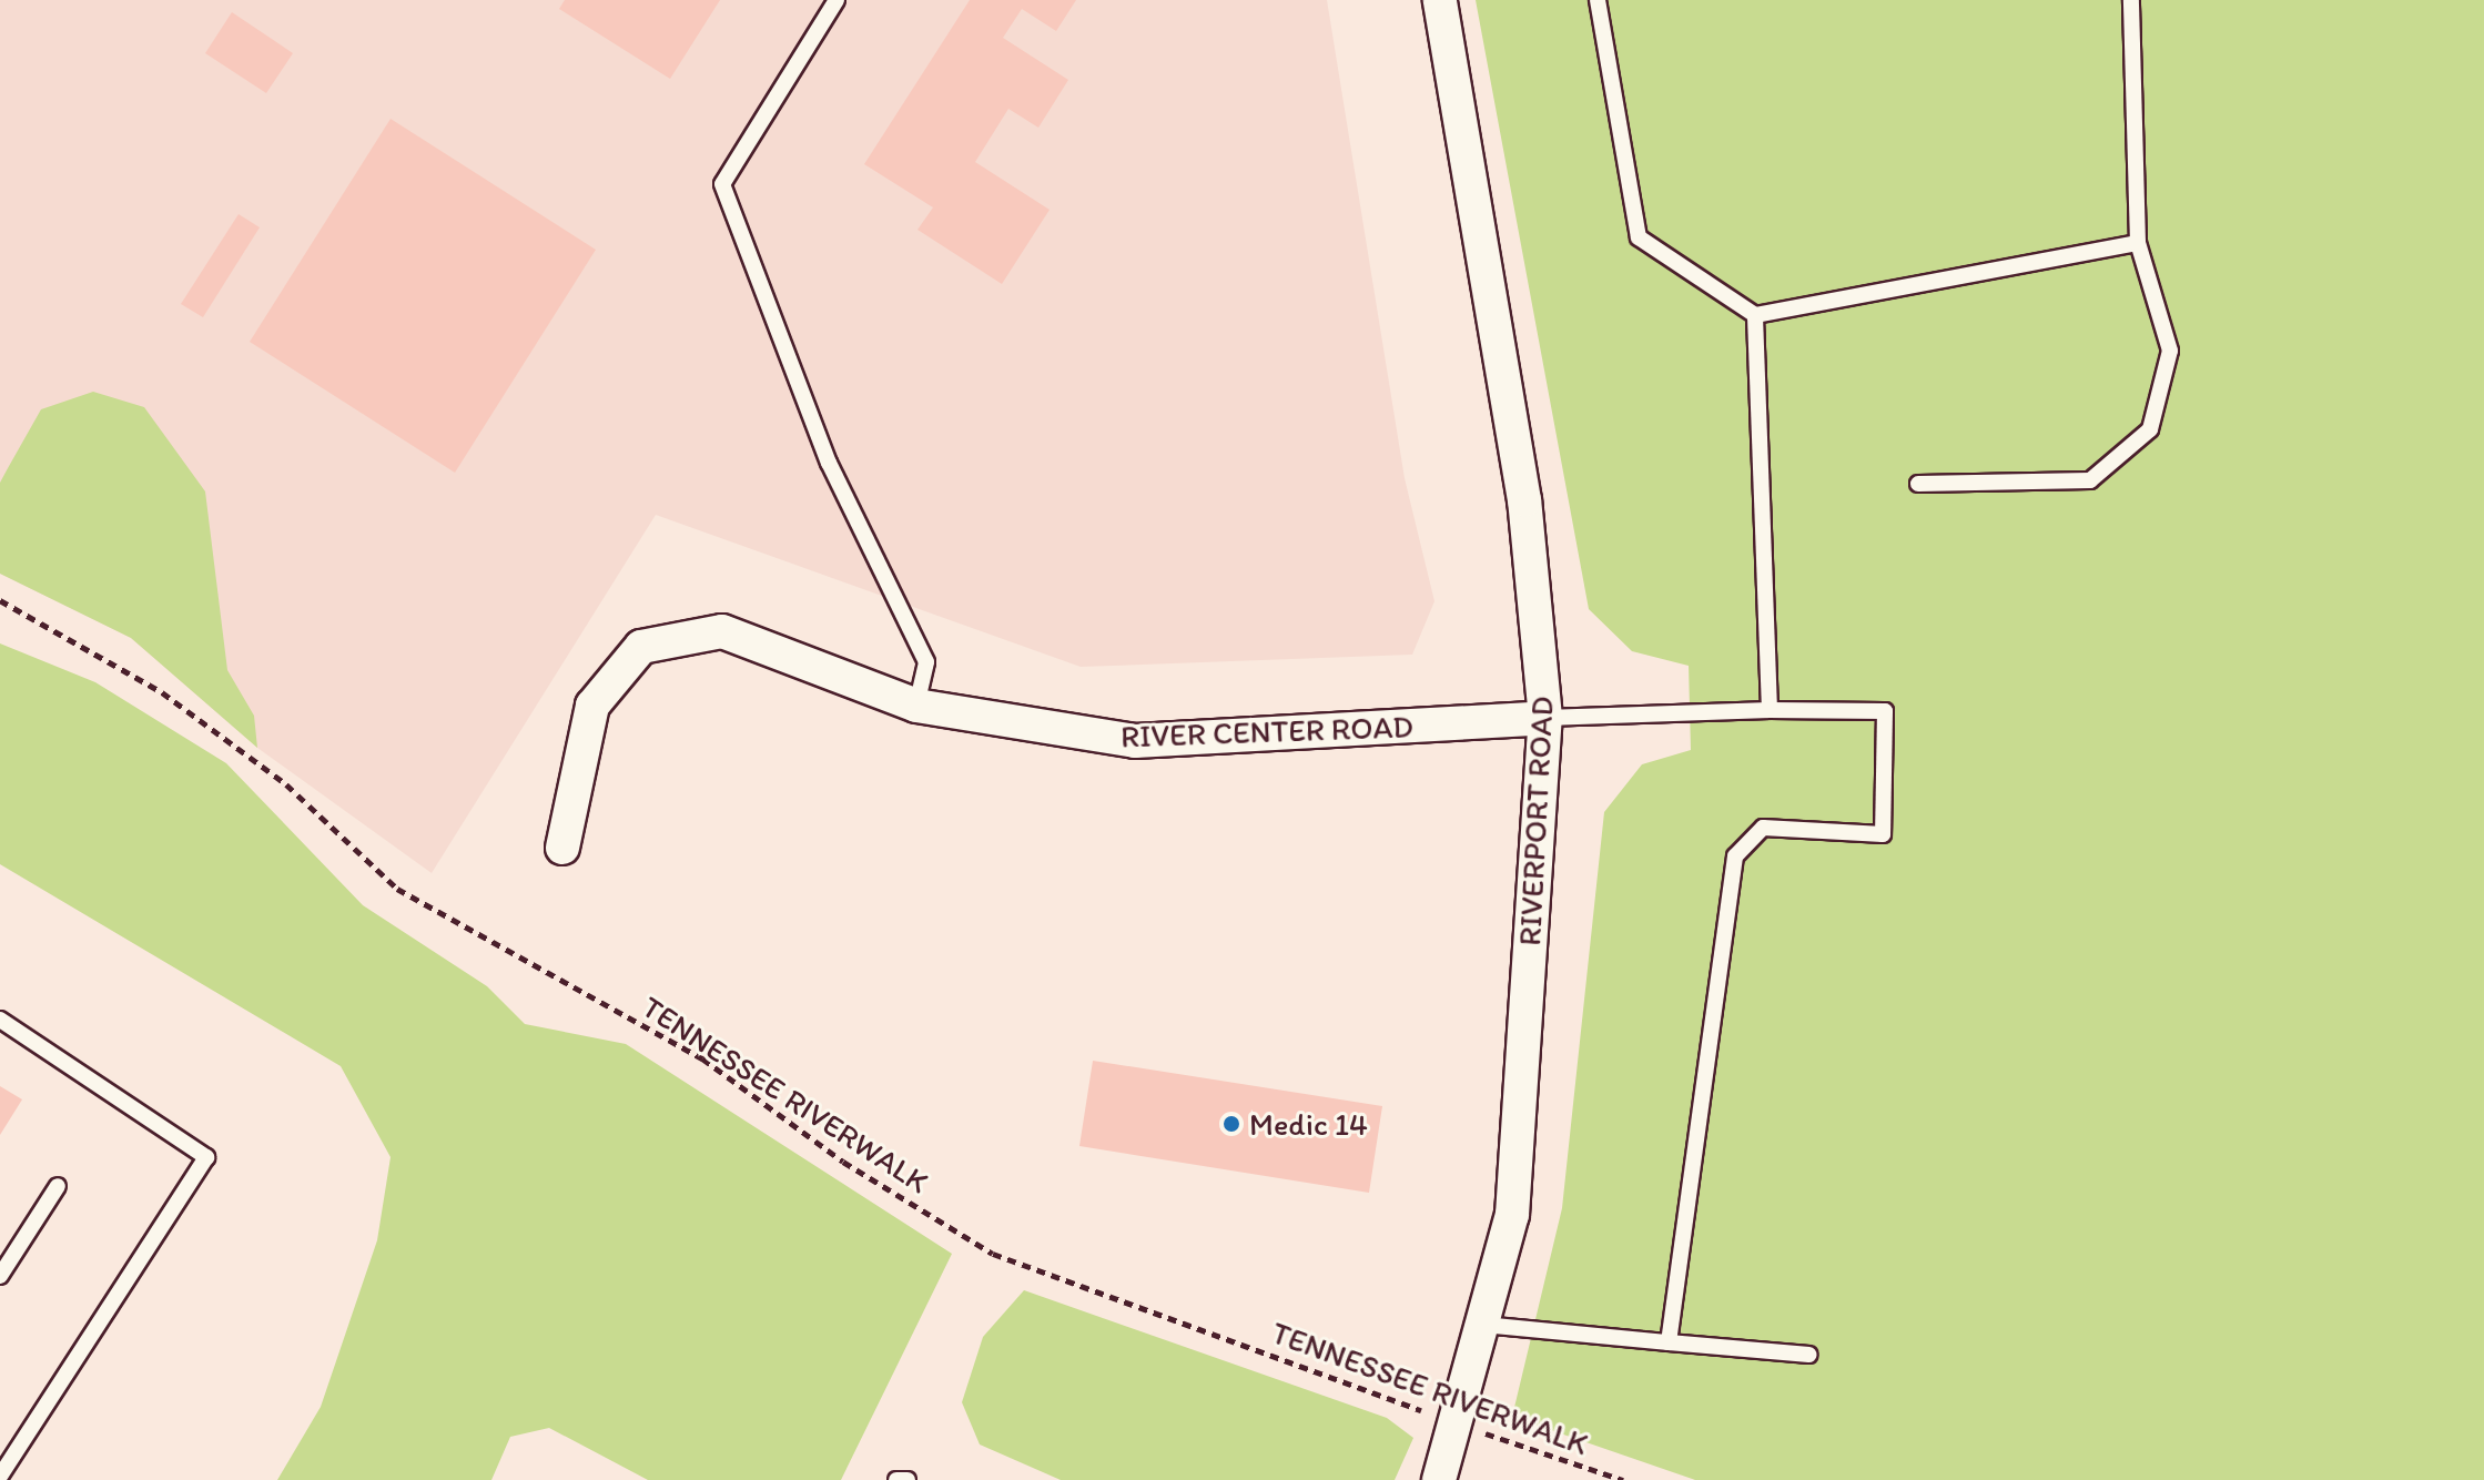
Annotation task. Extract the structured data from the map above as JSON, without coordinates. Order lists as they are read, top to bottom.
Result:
{
  "streets": {
    "street": ["RIVER CENTER ROAD", "RIVERPORT ROAD"],
    "path": ["TENNESSEE RIVERWALK"]
  },
  "crossings": [
    ["RIVER CENTER ROAD", "RIVERPORT ROAD"],
    ["RIVERPORT ROAD", "TENNESSEE RIVERWALK"]
  ],
  "places": ["Medic 14"]
}
